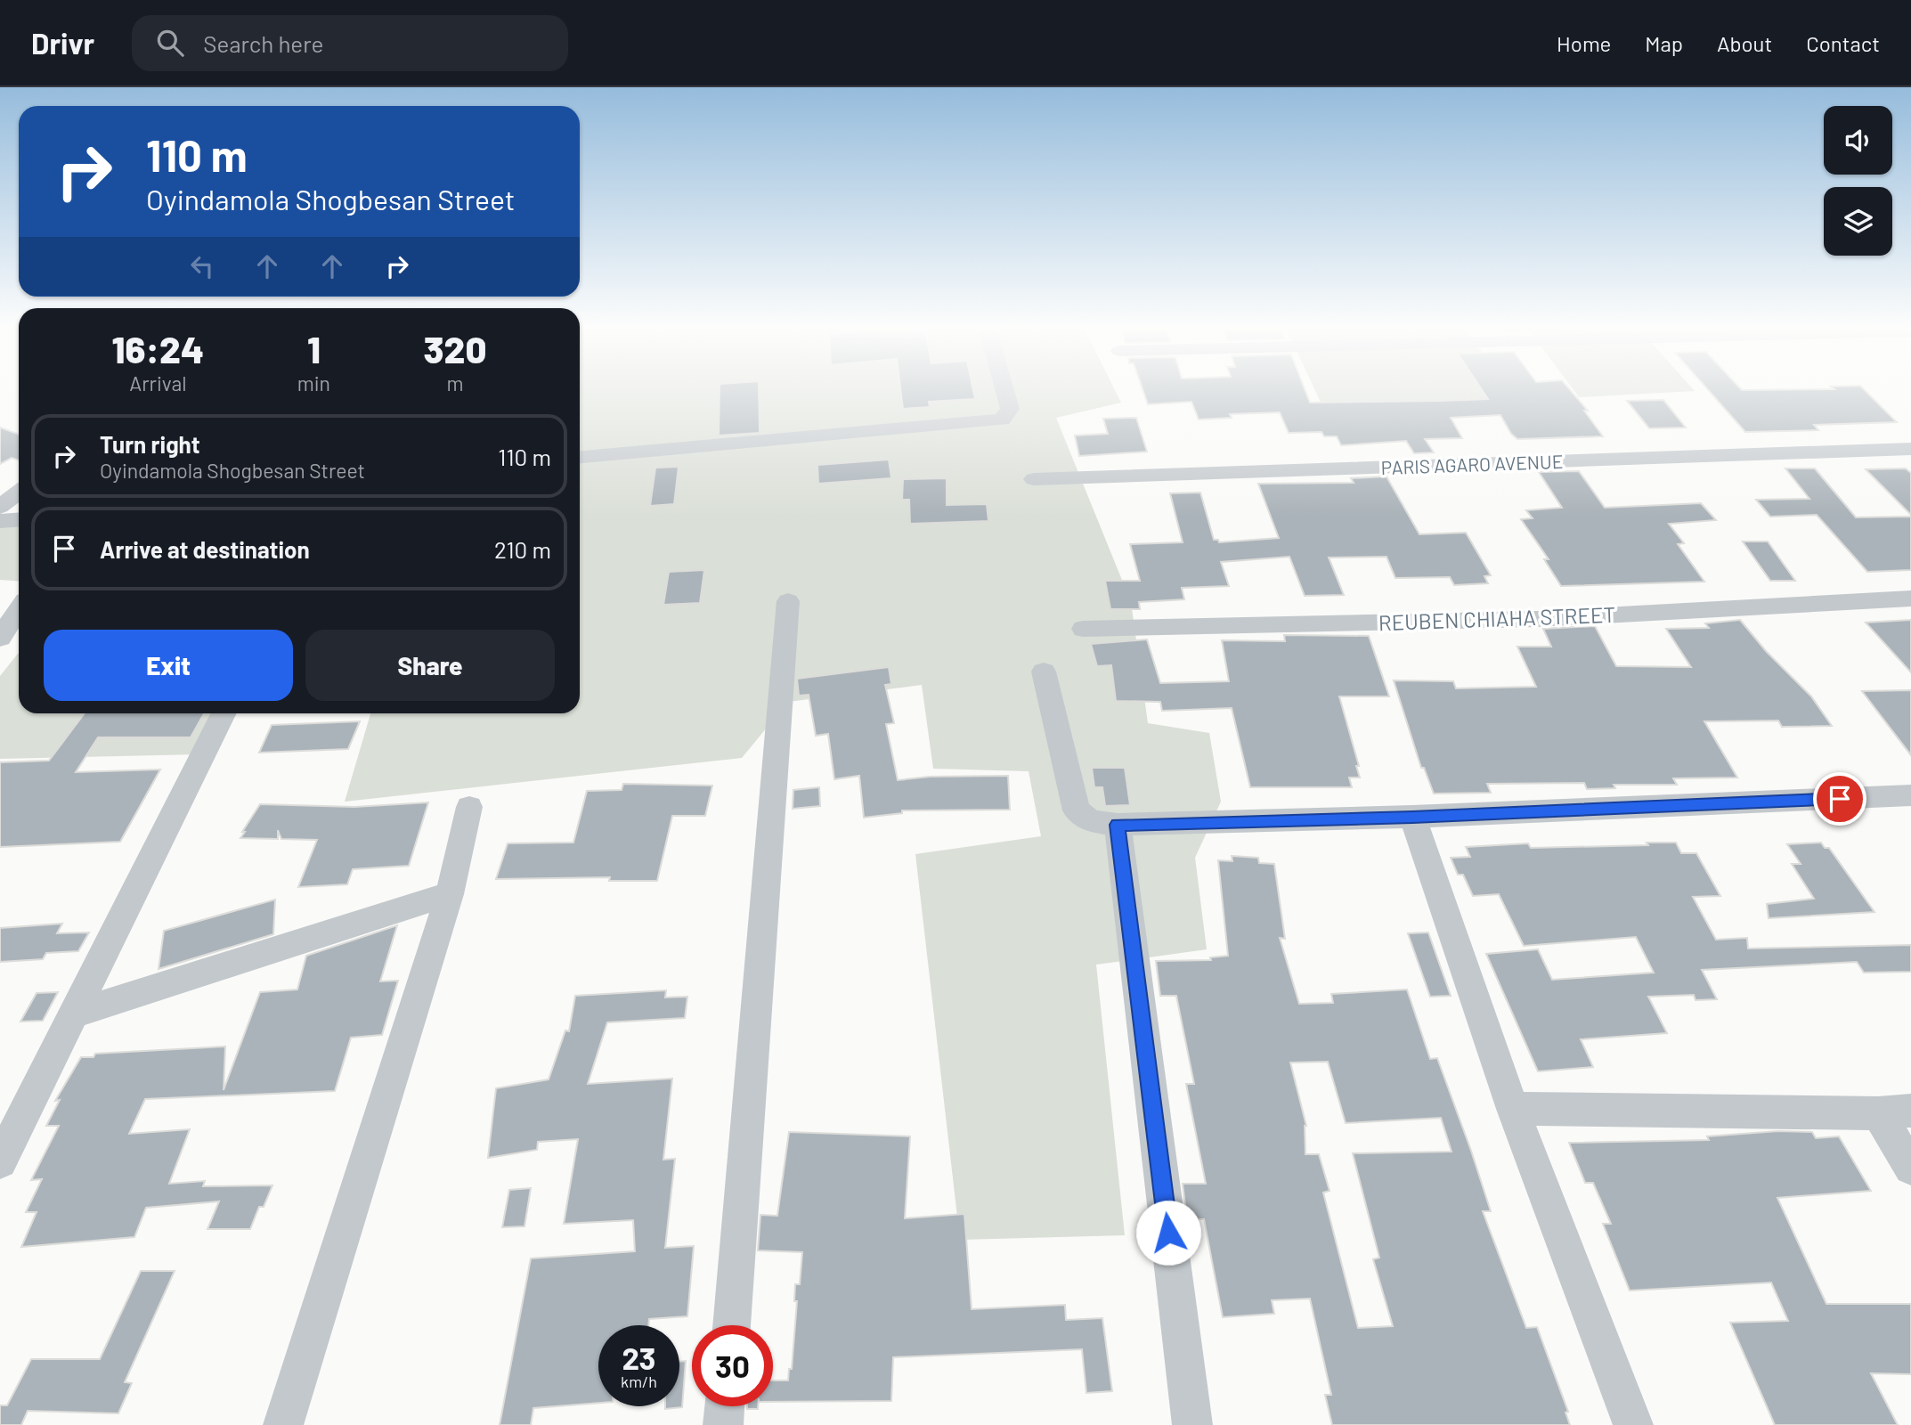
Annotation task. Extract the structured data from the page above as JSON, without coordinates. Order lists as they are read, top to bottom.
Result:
{
  "streets": {
    "street": ["PARIS AGARO AVENUE", "REUBEN CHIAHA STREET"]
  },
  "page": {
    "header": "Drivr",
    "search": "Search here",
    "nav": [
      "Home",
      "Map",
      "About",
      "Contact"
    ],
    "turn": ["110 m", "Oyindamola Shogbesan Street"],
    "eta": [
      "16:24",
      "Arrival",
      "1",
      "min",
      "320",
      "m"
    ],
    "list": [
      {
        "name": "Turn right",
        "note": "Oyindamola Shogbesan Street",
        "value": "110 m"
      },
      {
        "name": "Arrive at destination",
        "value": "210 m"
      }
    ],
    "buttons": ["Exit", "Share"],
    "speed": "23 km/h",
    "limit": "30"
  }
}
